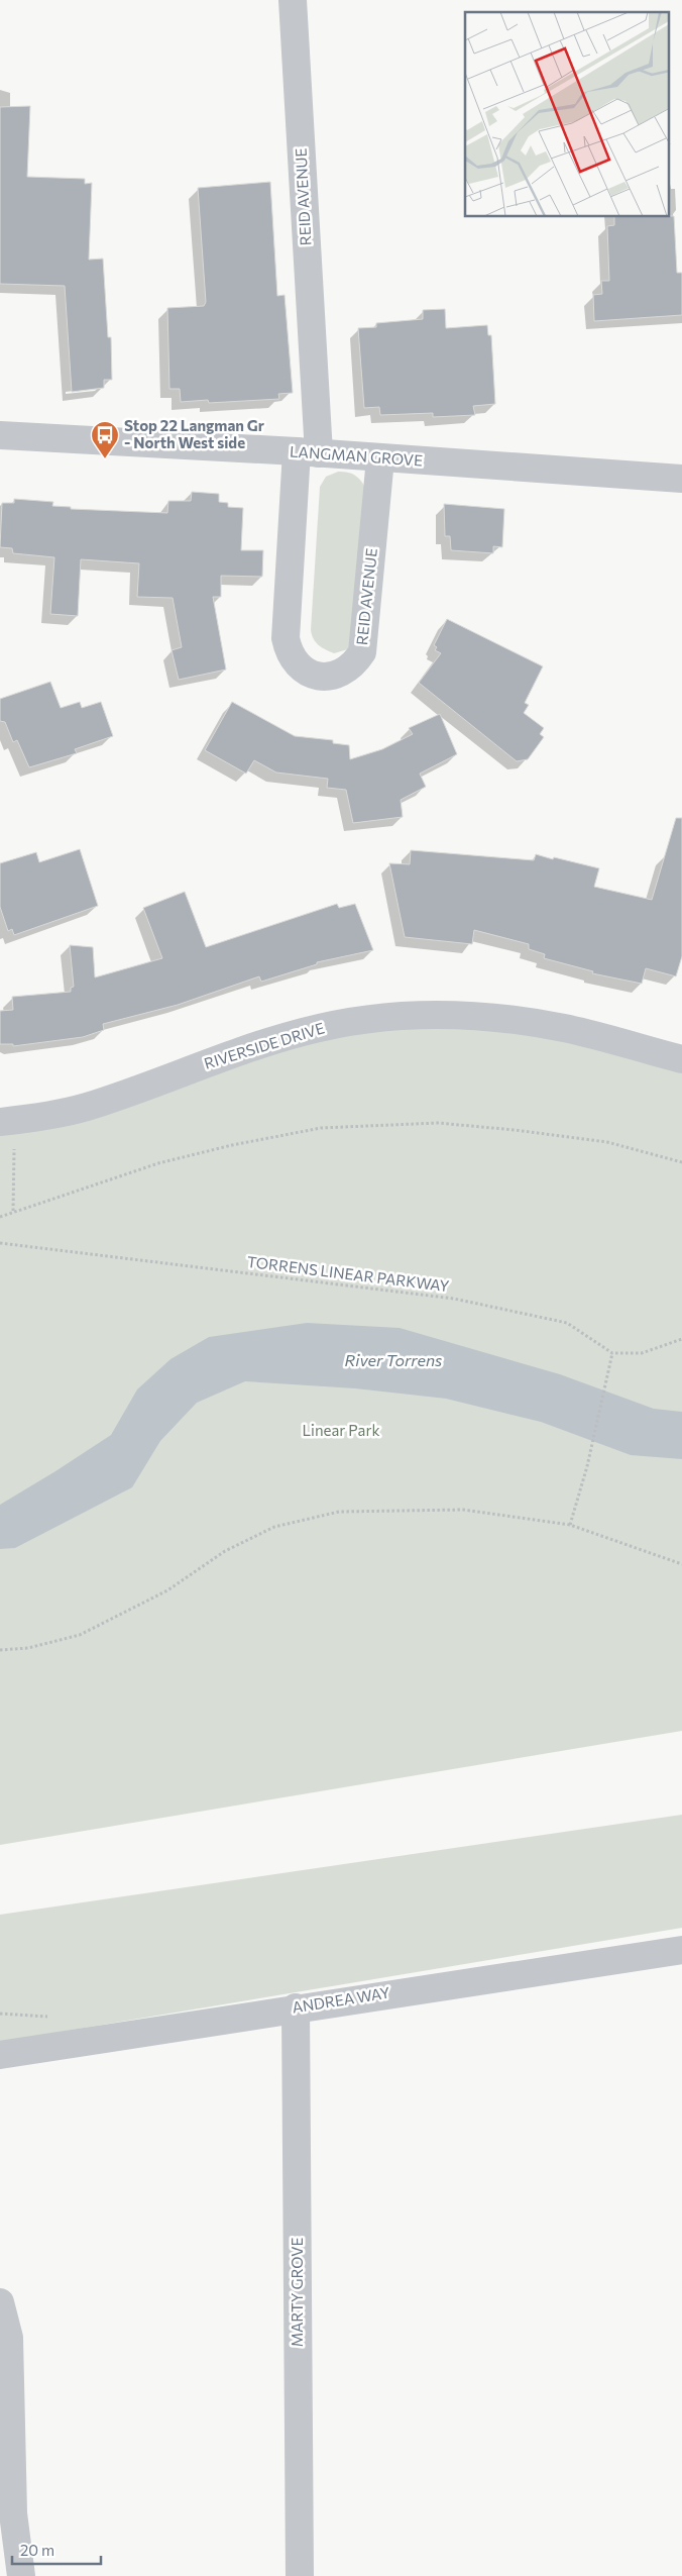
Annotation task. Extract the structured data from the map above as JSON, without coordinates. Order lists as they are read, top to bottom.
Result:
{
  "streets": {
    "street": [
      "REID AVENUE",
      "LANGMAN GROVE",
      "RIVERSIDE DRIVE",
      "ANDREA WAY",
      "MARTY GROVE"
    ],
    "path": ["TORRENS LINEAR PARKWAY"]
  },
  "crossings": [
    ["REID AVENUE", "LANGMAN GROVE"],
    ["ANDREA WAY", "MARTY GROVE"]
  ],
  "water": ["River Torrens"],
  "parks": ["Linear Park"],
  "places": {
    "bus stop": ["Stop 22 Langman Gr - North West side"]
  },
  "scale_bar": "20 m"
}
